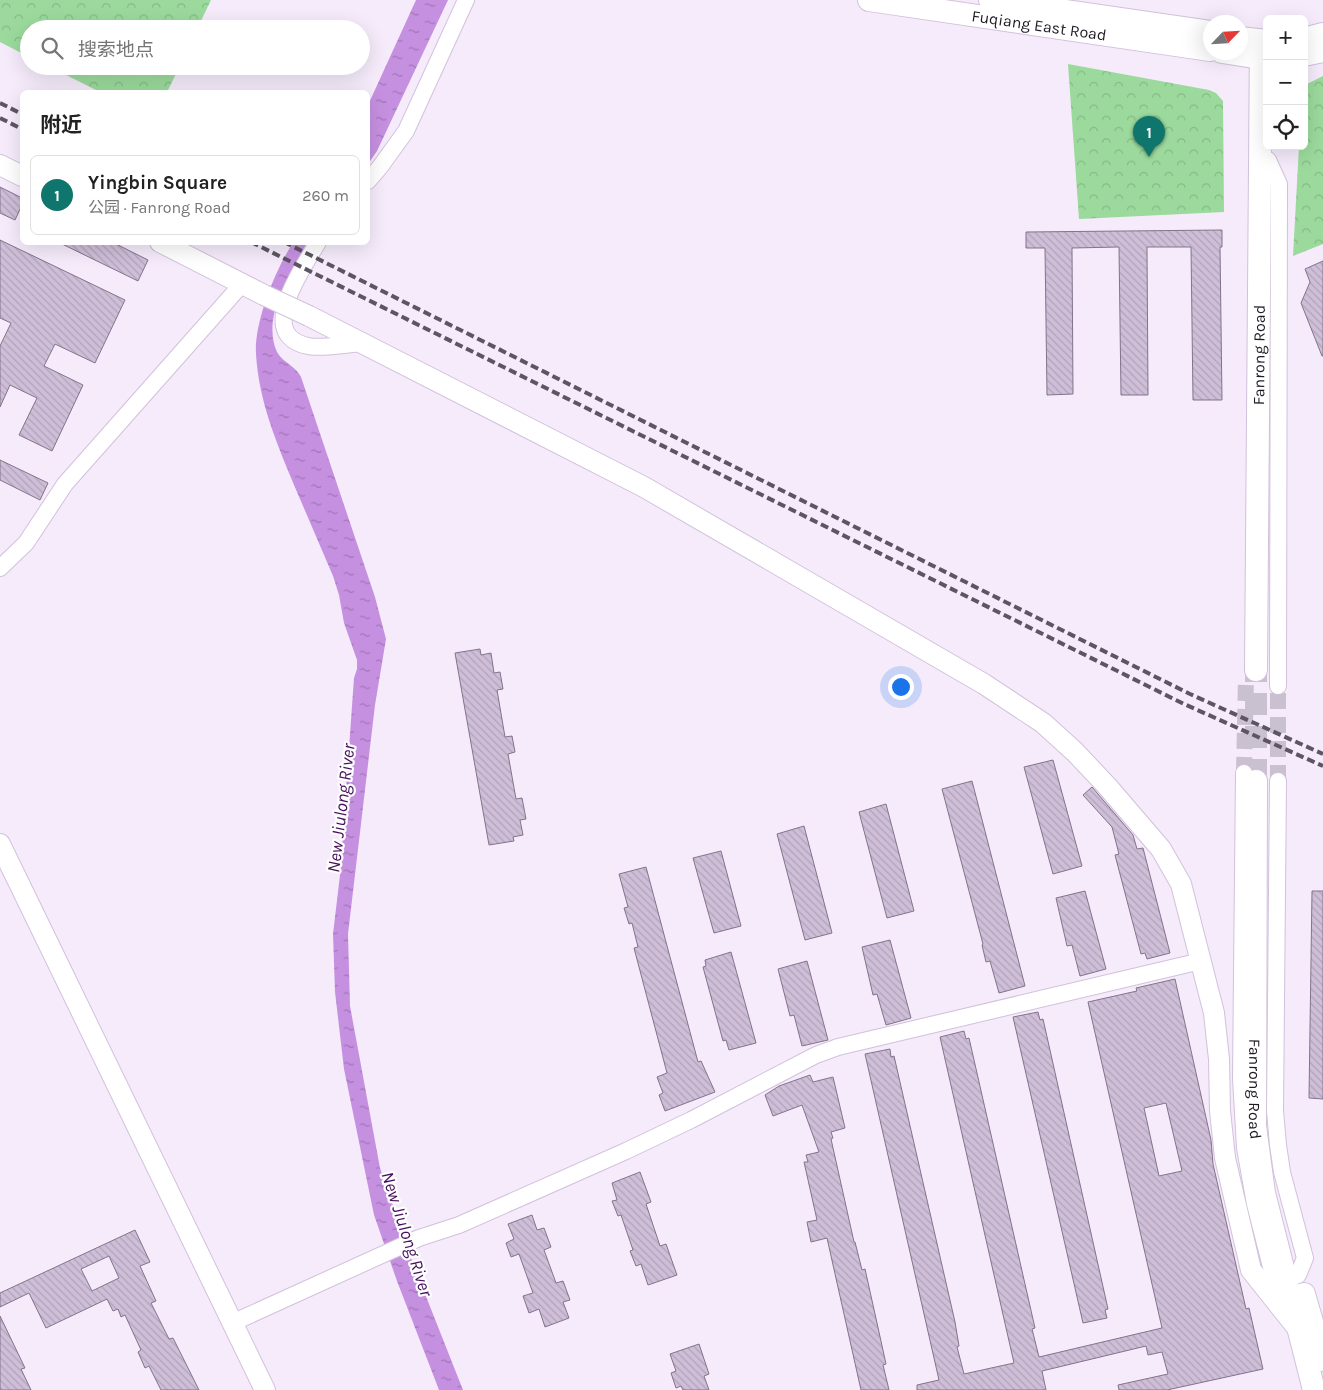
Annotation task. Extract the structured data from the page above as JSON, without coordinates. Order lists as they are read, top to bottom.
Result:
{
  "streets": {
    "main road": ["Fuqiang East Road", "Fanrong Road"]
  },
  "water": ["New Jiulong River"],
  "north": "top right",
  "page": {
    "map_buttons": ["+", "−"],
    "search": "搜索地点",
    "heading": "附近",
    "pins": "1",
    "list": [
      {
        "mark": "1",
        "name": "Yingbin Square",
        "note": "公园 · Fanrong Road",
        "value": "260 m"
      }
    ]
  }
}
